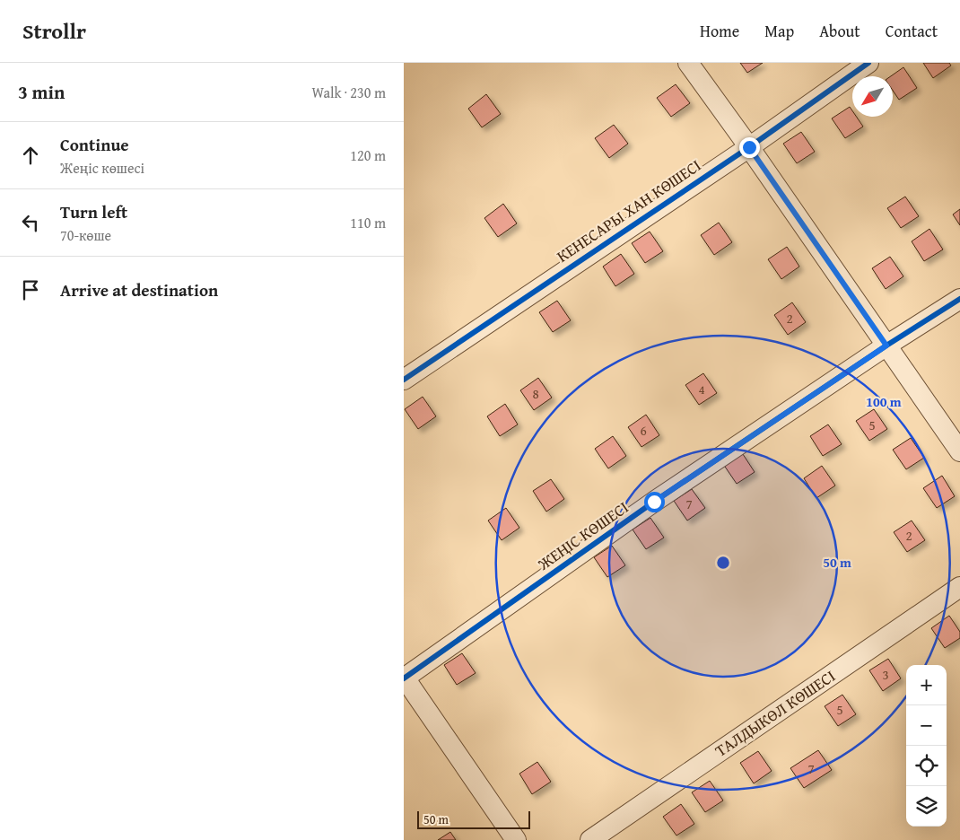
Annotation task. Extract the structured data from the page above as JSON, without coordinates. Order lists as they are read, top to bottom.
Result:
{
  "streets": {
    "street": ["КЕНЕСАРЫ ХАН КӨШЕСІ", "ЖЕҢІС КӨШЕСІ", "ТАЛДЫКӨЛ КӨШЕСІ"]
  },
  "house_numbers": [
    "2",
    "4",
    "8",
    "5",
    "6",
    "7",
    "2",
    "3",
    "5",
    "7"
  ],
  "scale_bar": "50 m",
  "north": "bottom left",
  "page": {
    "header": "Strollr",
    "nav": [
      "Home",
      "Map",
      "About",
      "Contact"
    ],
    "heading": ["3 min", "Walk · 230 m"],
    "list": [
      ["Continue", "Жеңіс көшесі", "120 m"],
      ["Turn left", "70-көше", "110 m"],
      "Arrive at destination"
    ],
    "map_buttons": ["+", "−"],
    "scale": "50 m"
  },
  "rings": ["100 m", "50 m"]
}
